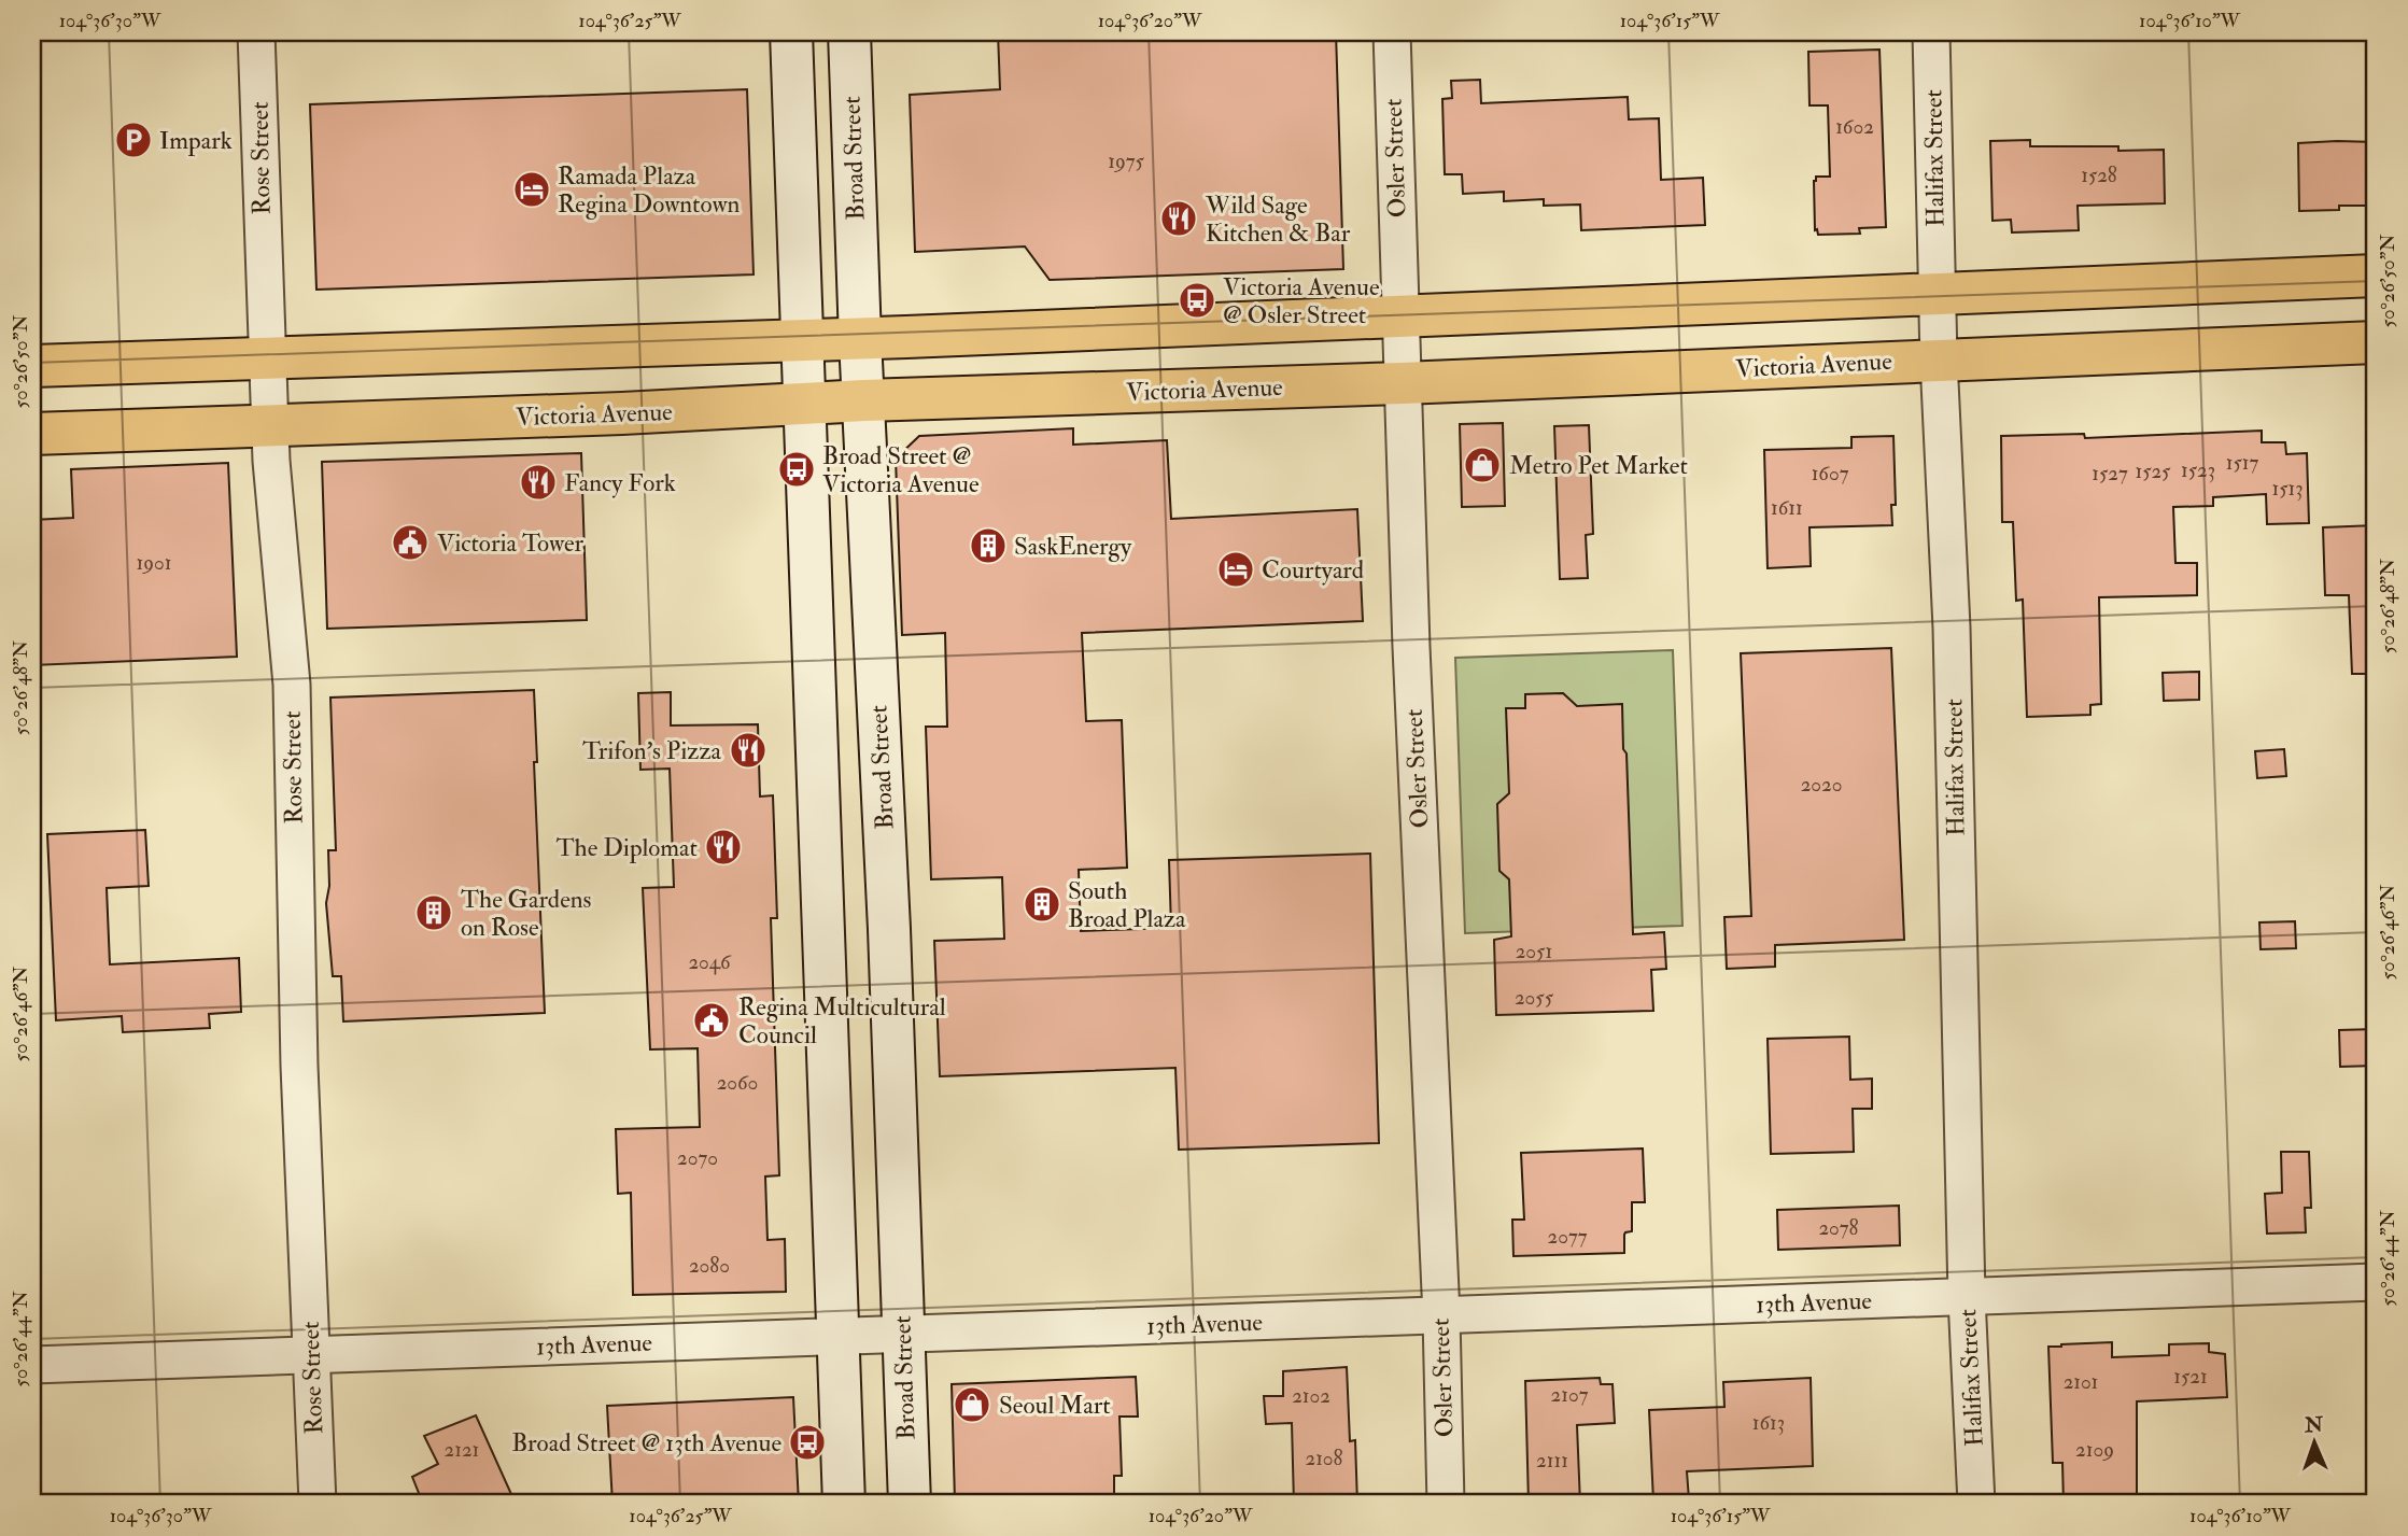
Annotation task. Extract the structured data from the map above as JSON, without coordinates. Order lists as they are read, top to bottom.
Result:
{
  "streets": {
    "main road": ["Broad Street", "Victoria Avenue"],
    "street": [
      "Rose Street",
      "Osler Street",
      "Halifax Street",
      "13th Avenue"
    ]
  },
  "crossings": [
    ["Rose Street", "Victoria Avenue"],
    ["Rose Street", "13th Avenue"],
    ["Broad Street", "Victoria Avenue"],
    ["Broad Street", "13th Avenue"],
    ["Osler Street", "Victoria Avenue"],
    ["Osler Street", "13th Avenue"],
    ["Halifax Street", "Victoria Avenue"],
    ["Halifax Street", "13th Avenue"]
  ],
  "places": {
    "parking": ["Impark"],
    "hotel": ["Ramada Plaza Regina Downtown", "Courtyard"],
    "restaurant": [
      "Wild Sage Kitchen & Bar",
      "Fancy Fork",
      "Trifon's Pizza",
      "The Diplomat"
    ],
    "bus stop": ["Victoria Avenue @ Osler Street", "Broad Street @ Victoria Avenue", "Broad Street @ 13th Avenue"],
    "shop": ["Metro Pet Market", "Seoul Mart"],
    "public building": ["Victoria Tower", "Regina Multicultural Council"],
    "building": ["SaskEnergy", "South Broad Plaza", "The Gardens on Rose"]
  },
  "house_numbers": [
    "1602",
    "1975",
    "1528",
    "1517",
    "1523",
    "1525",
    "1607",
    "1527",
    "1513",
    "1611",
    "1901",
    "2020",
    "2051",
    "2046",
    "2055",
    "2060",
    "2070",
    "2078",
    "2077",
    "2080",
    "1521",
    "2101",
    "2107",
    "2102",
    "1613",
    "2121",
    "2109",
    "2108",
    "2111"
  ],
  "north": "top",
  "coordinates": [
    "104°36'30\"W",
    "104°36'25\"W",
    "104°36'20\"W",
    "104°36'15\"W",
    "104°36'10\"W",
    "50°26'50\"N",
    "50°26'48\"N",
    "50°26'46\"N",
    "50°26'44\"N"
  ]
}
